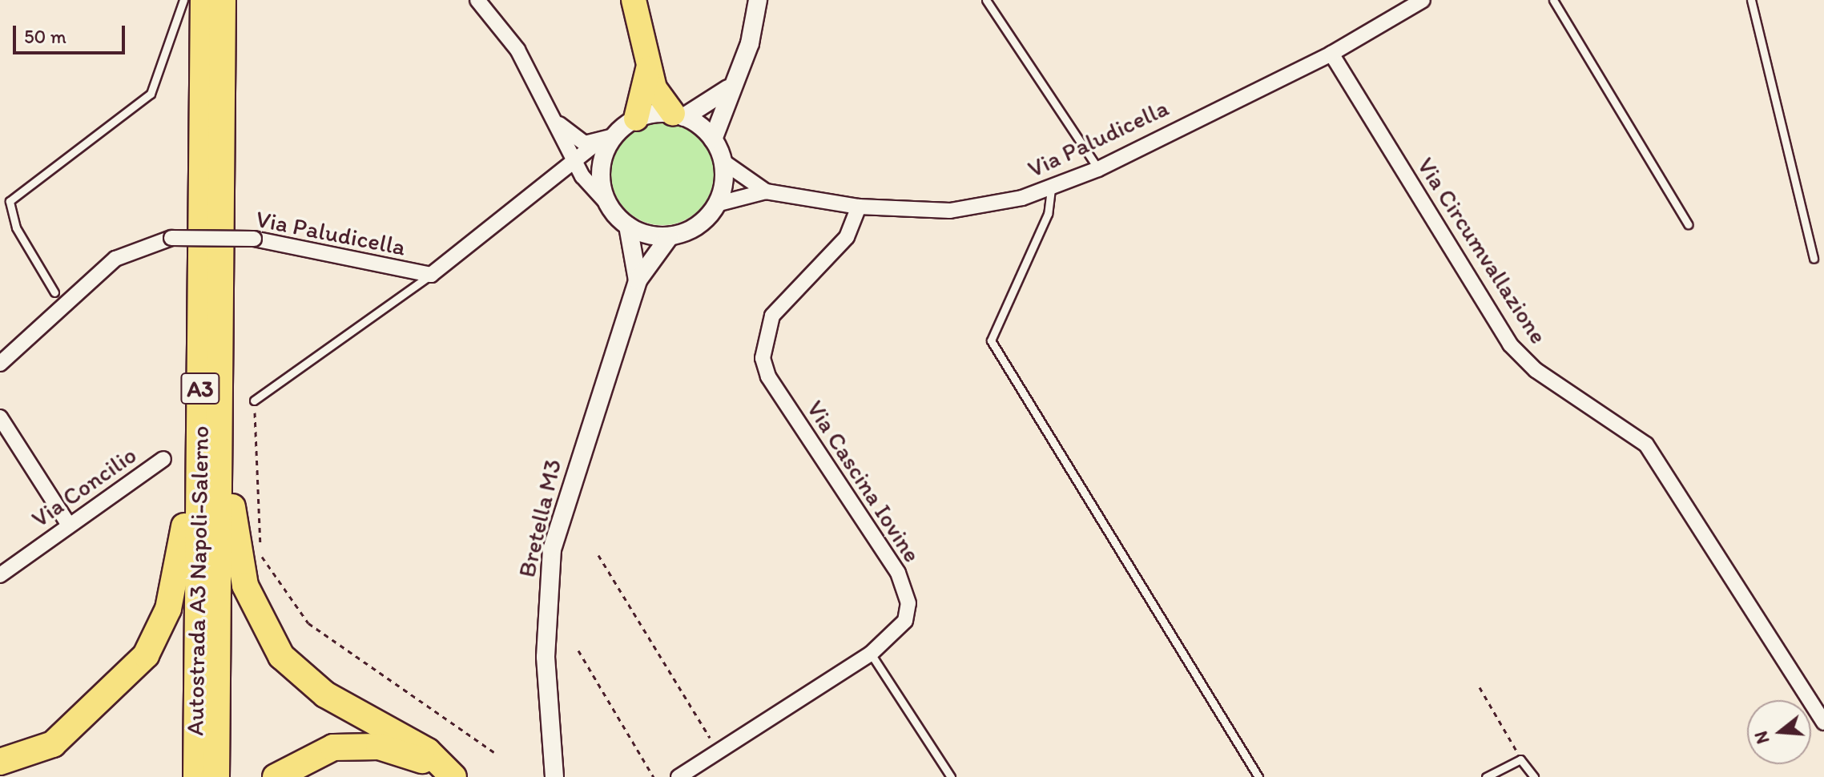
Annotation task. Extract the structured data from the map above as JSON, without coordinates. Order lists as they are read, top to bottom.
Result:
{
  "streets": {
    "highway": ["A3", "Autostrada A3 Napoli-Salerno"],
    "street": [
      "Via Paludicella",
      "Via Circumvallazione",
      "Via Cascina Iovine",
      "Via Concilio",
      "Bretella M3"
    ]
  },
  "crossings": [
    ["Via Paludicella", "Via Circumvallazione"],
    ["Via Paludicella", "Via Cascina Iovine"],
    ["Via Paludicella", "Bretella M3"],
    ["A3", "Autostrada A3 Napoli-Salerno"]
  ],
  "scale_bar": "50 m",
  "north": "left"
}
